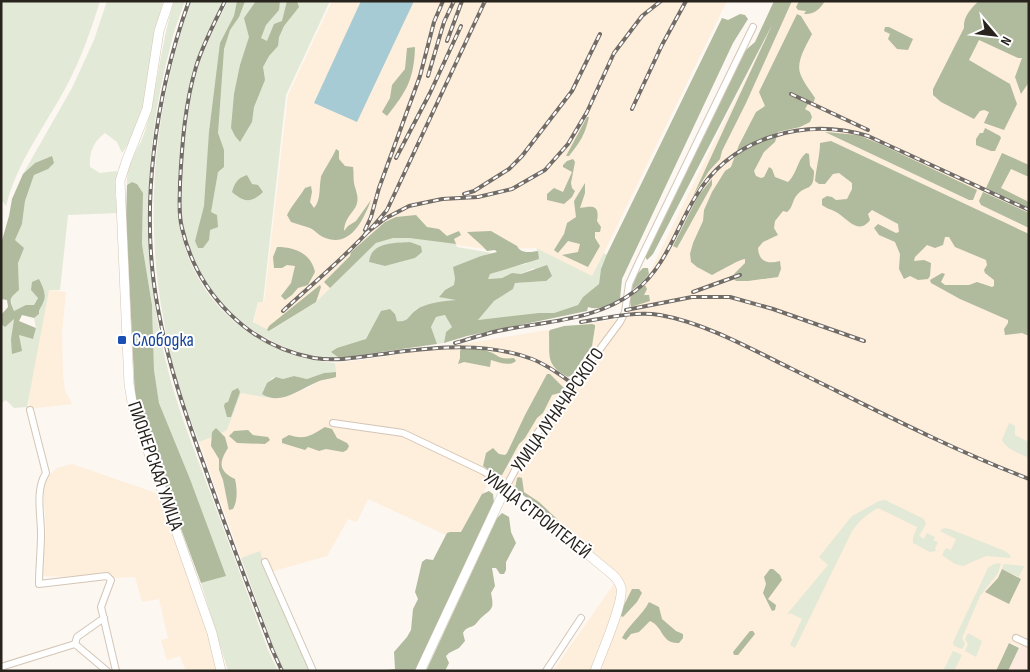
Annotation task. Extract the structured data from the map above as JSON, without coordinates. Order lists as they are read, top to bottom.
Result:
{
  "streets": {
    "main road": ["УЛИЦА ЛУНАЧАРСКОГО", "ПИОНЕРСКАЯ УЛИЦА", "УЛИЦА СТРОИТЕЛЕЙ"]
  },
  "crossings": [
    ["УЛИЦА ЛУНАЧАРСКОГО", "УЛИЦА СТРОИТЕЛЕЙ"]
  ],
  "places": {
    "transit": ["Слободка"]
  },
  "north": "bottom right"
}
